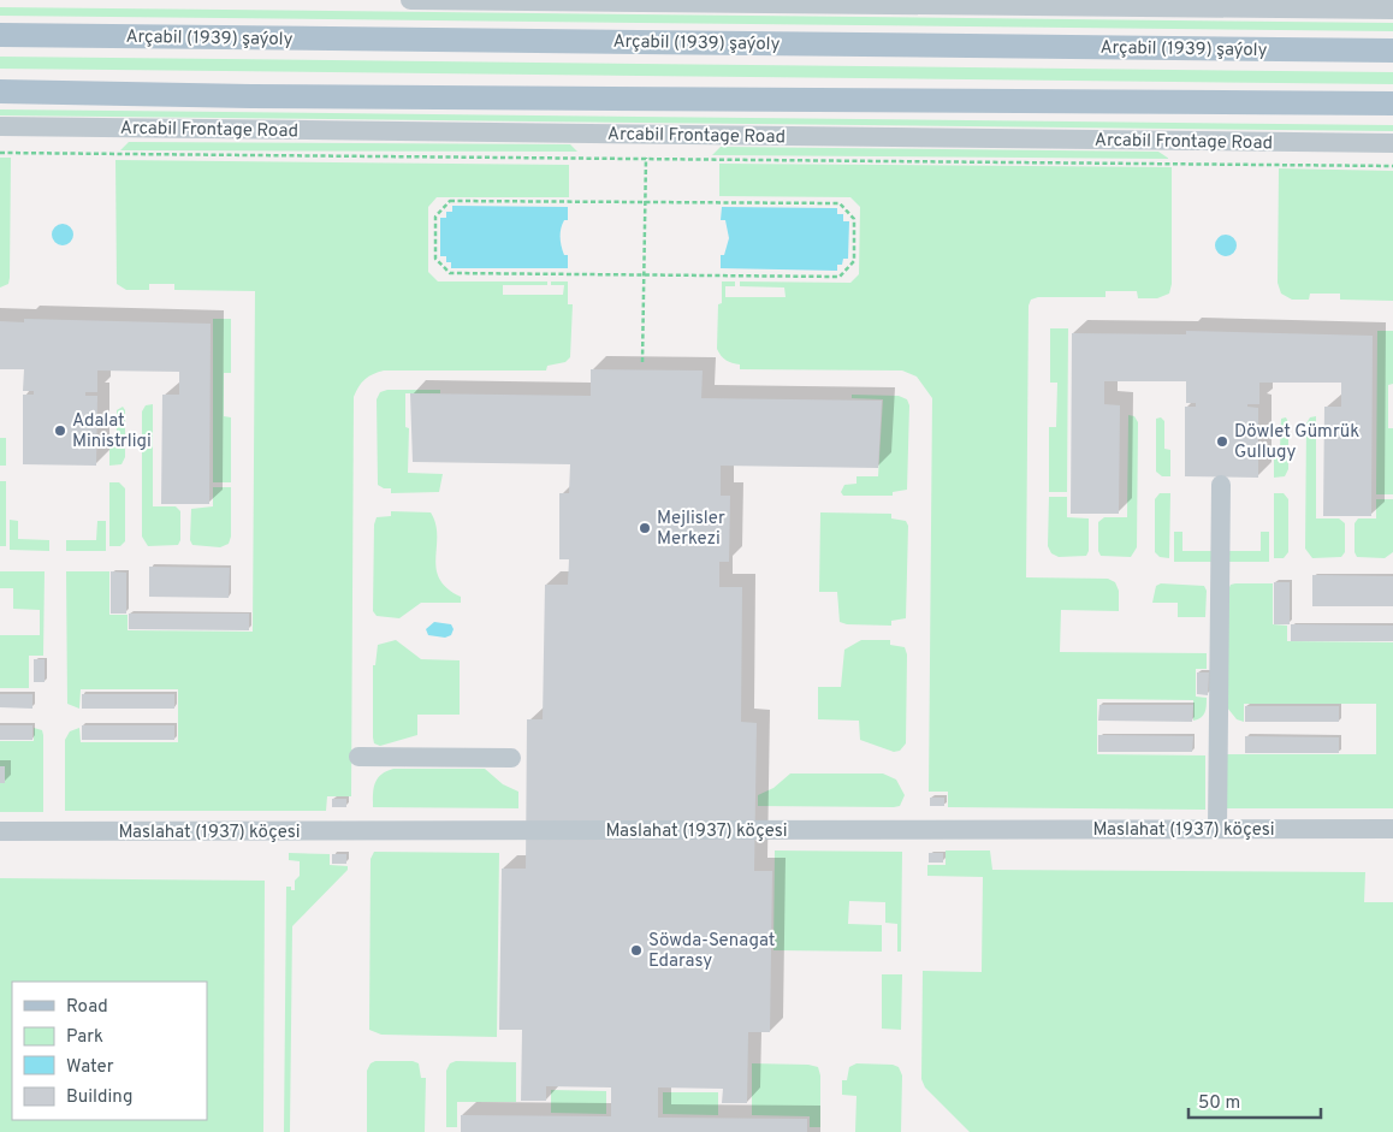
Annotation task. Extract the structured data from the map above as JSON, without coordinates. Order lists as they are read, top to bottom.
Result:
{
  "streets": {
    "main road": ["Arçabil (1939) şaýoly"],
    "street": ["Arcabil Frontage Road", "Maslahat (1937) köçesi"]
  },
  "places": [
    "Adalat Ministrligi",
    "Döwlet Gümrük Gullugy",
    "Mejlisler Merkezi",
    "Söwda-Senagat Edarasy"
  ],
  "legend": [
    "Road",
    "Park",
    "Water",
    "Building"
  ],
  "scale_bar": "50 m"
}
